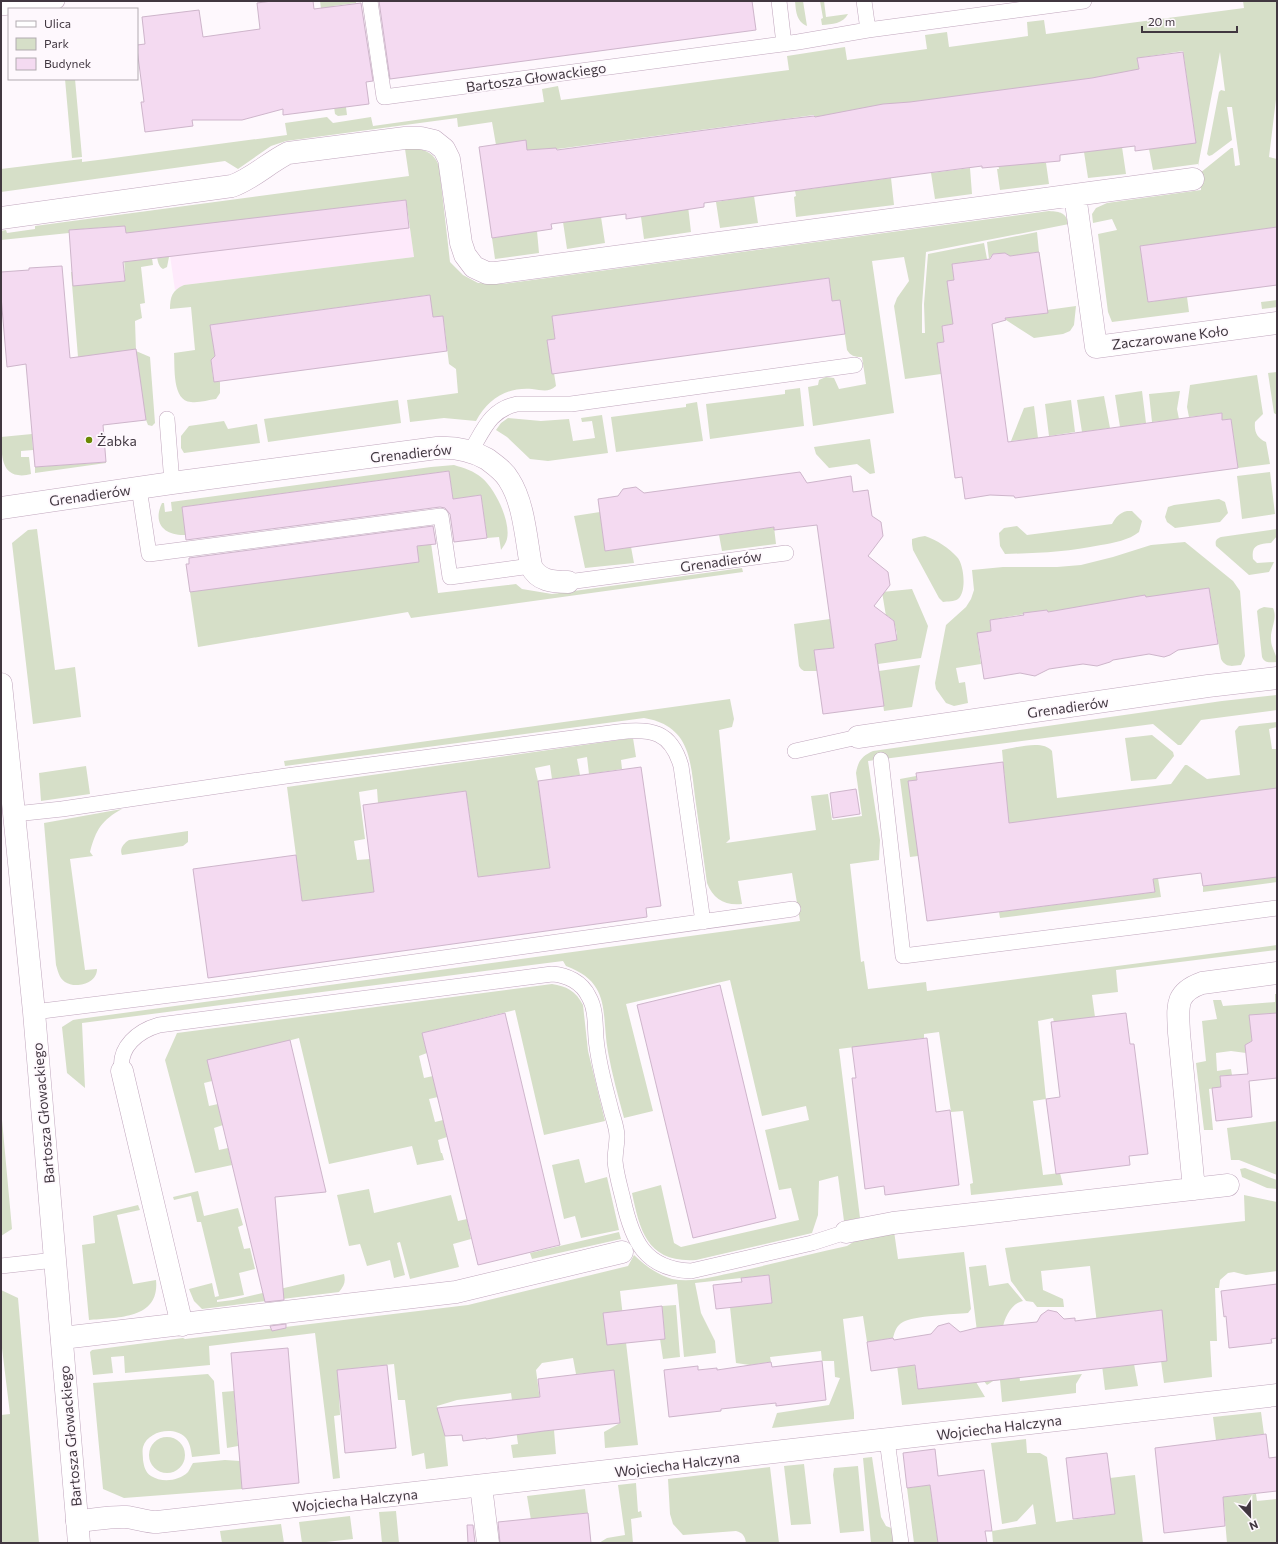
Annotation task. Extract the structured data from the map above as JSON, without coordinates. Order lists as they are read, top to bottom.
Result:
{
  "streets": {
    "street": [
      "Bartosza Głowackiego",
      "Zaczarowane Koło",
      "Grenadierów",
      "Wojciecha Halczyna"
    ]
  },
  "crossings": [
    ["Bartosza Głowackiego", "Wojciecha Halczyna"]
  ],
  "places": ["Żabka"],
  "legend": ["Ulica", "Park", "Budynek"],
  "scale_bar": "20 m",
  "north": "bottom"
}
